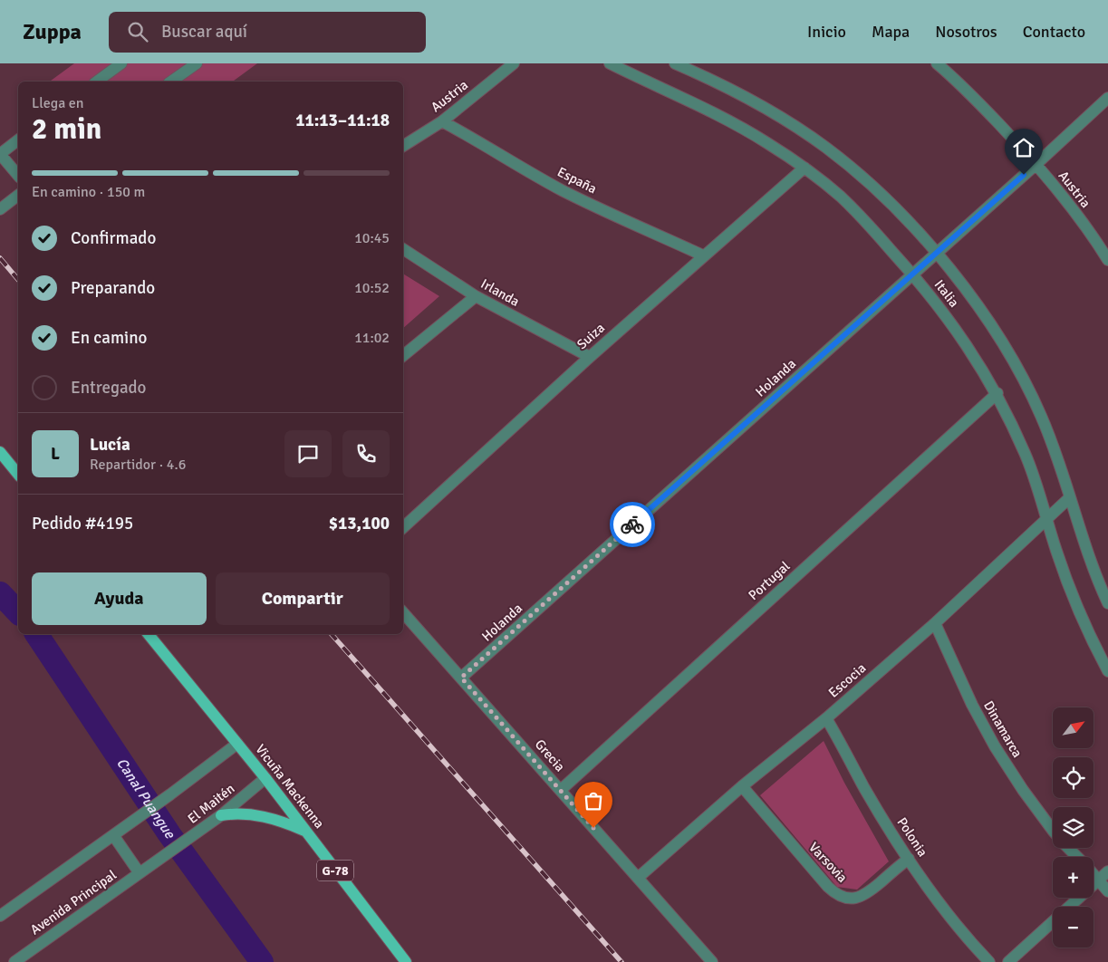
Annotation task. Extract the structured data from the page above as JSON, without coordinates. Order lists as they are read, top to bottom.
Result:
{
  "streets": {
    "main road": ["Vicuña Mackenna", "G-78"],
    "street": [
      "Austria",
      "España",
      "Irlanda",
      "Italia",
      "Suiza",
      "Holanda",
      "Portugal",
      "Escocia",
      "Dinamarca",
      "Grecia",
      "El Maitén",
      "Polonia",
      "Varsovia",
      "Avenida Principal"
    ]
  },
  "crossings": [
    ["Austria", "España"],
    ["Austria", "Holanda"],
    ["España", "Suiza"],
    ["Irlanda", "Suiza"],
    ["Italia", "Suiza"],
    ["Italia", "Holanda"],
    ["Italia", "Portugal"],
    ["Italia", "Escocia"],
    ["Holanda", "Grecia"],
    ["Portugal", "Grecia"],
    ["Escocia", "Dinamarca"],
    ["Escocia", "Grecia"],
    ["Escocia", "Polonia"],
    ["Escocia", "Varsovia"],
    ["Vicuña Mackenna", "El Maitén"],
    ["El Maitén", "Avenida Principal"],
    ["Polonia", "Varsovia"]
  ],
  "water": ["Canal Puangue"],
  "north": "top right",
  "page": {
    "header": "Zuppa",
    "search": "Buscar aquí",
    "nav": [
      "Inicio",
      "Mapa",
      "Nosotros",
      "Contacto"
    ],
    "heading": ["2 min", "Llega en", "11:13–11:18"],
    "panel": [
      "Lucía",
      "Repartidor · 4.6",
      "Pedido #4195",
      "$13,100"
    ],
    "bar": "En camino · 150 m",
    "list": [
      ["Confirmado", "10:45"],
      ["Preparando", "10:52"],
      ["En camino", "11:02"],
      "Entregado"
    ],
    "round": "L",
    "buttons": ["Ayuda", "Compartir"],
    "map_buttons": ["+", "−"]
  }
}
